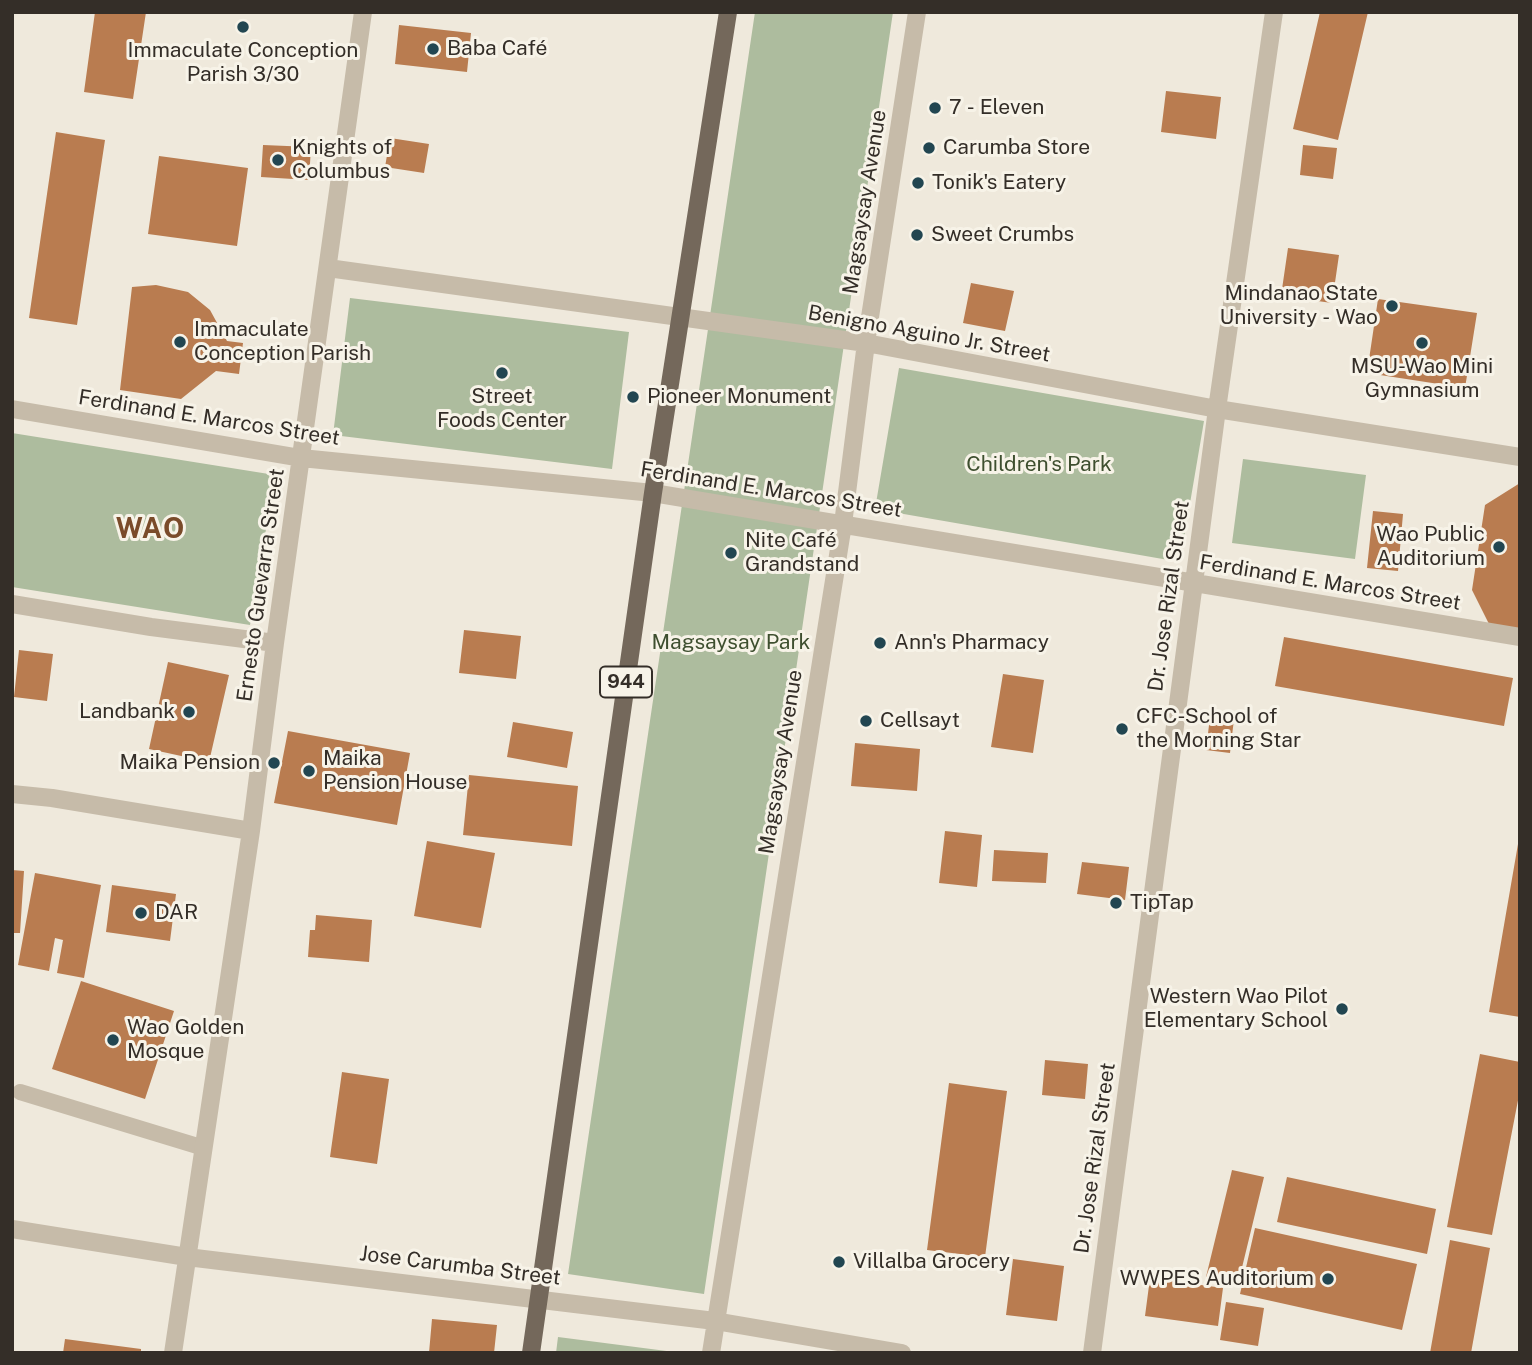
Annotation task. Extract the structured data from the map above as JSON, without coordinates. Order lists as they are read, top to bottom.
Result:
{
  "streets": {
    "main road": ["944"],
    "street": [
      "Magsaysay Avenue",
      "Benigno Aguino Jr. Street",
      "Ferdinand E. Marcos Street",
      "Ernesto Guevarra Street",
      "Dr. Jose Rizal Street",
      "Jose Carumba Street"
    ]
  },
  "crossings": [
    ["Magsaysay Avenue", "Benigno Aguino Jr. Street"],
    ["Magsaysay Avenue", "Ferdinand E. Marcos Street"],
    ["Magsaysay Avenue", "Jose Carumba Street"],
    ["Benigno Aguino Jr. Street", "Ernesto Guevarra Street"],
    ["Benigno Aguino Jr. Street", "Dr. Jose Rizal Street"],
    ["Benigno Aguino Jr. Street", "944"],
    ["Ferdinand E. Marcos Street", "Ernesto Guevarra Street"],
    ["Ferdinand E. Marcos Street", "Dr. Jose Rizal Street"],
    ["Ferdinand E. Marcos Street", "944"],
    ["Ernesto Guevarra Street", "Jose Carumba Street"],
    ["944", "Jose Carumba Street"]
  ],
  "districts": ["WAO"],
  "parks": ["Children's Park", "Magsaysay Park"],
  "places": [
    "Immaculate Conception Parish 3/30",
    "Baba Café",
    "7 - Eleven",
    "Carumba Store",
    "Knights of Columbus",
    "Tonik's Eatery",
    "Sweet Crumbs",
    "Mindanao State University - Wao",
    "Immaculate Conception Parish",
    "MSU-Wao Mini Gymnasium",
    "Street Foods Center",
    "Pioneer Monument",
    "Wao Public Auditorium",
    "Nite Café Grandstand",
    "Ann's Pharmacy",
    "Landbank",
    "Cellsayt",
    "CFC-School of the Morning Star",
    "Maika Pension",
    "Maika Pension House",
    "TipTap",
    "DAR",
    "Western Wao Pilot Elementary School",
    "Wao Golden Mosque",
    "Villalba Grocery",
    "WWPES Auditorium"
  ]
}
